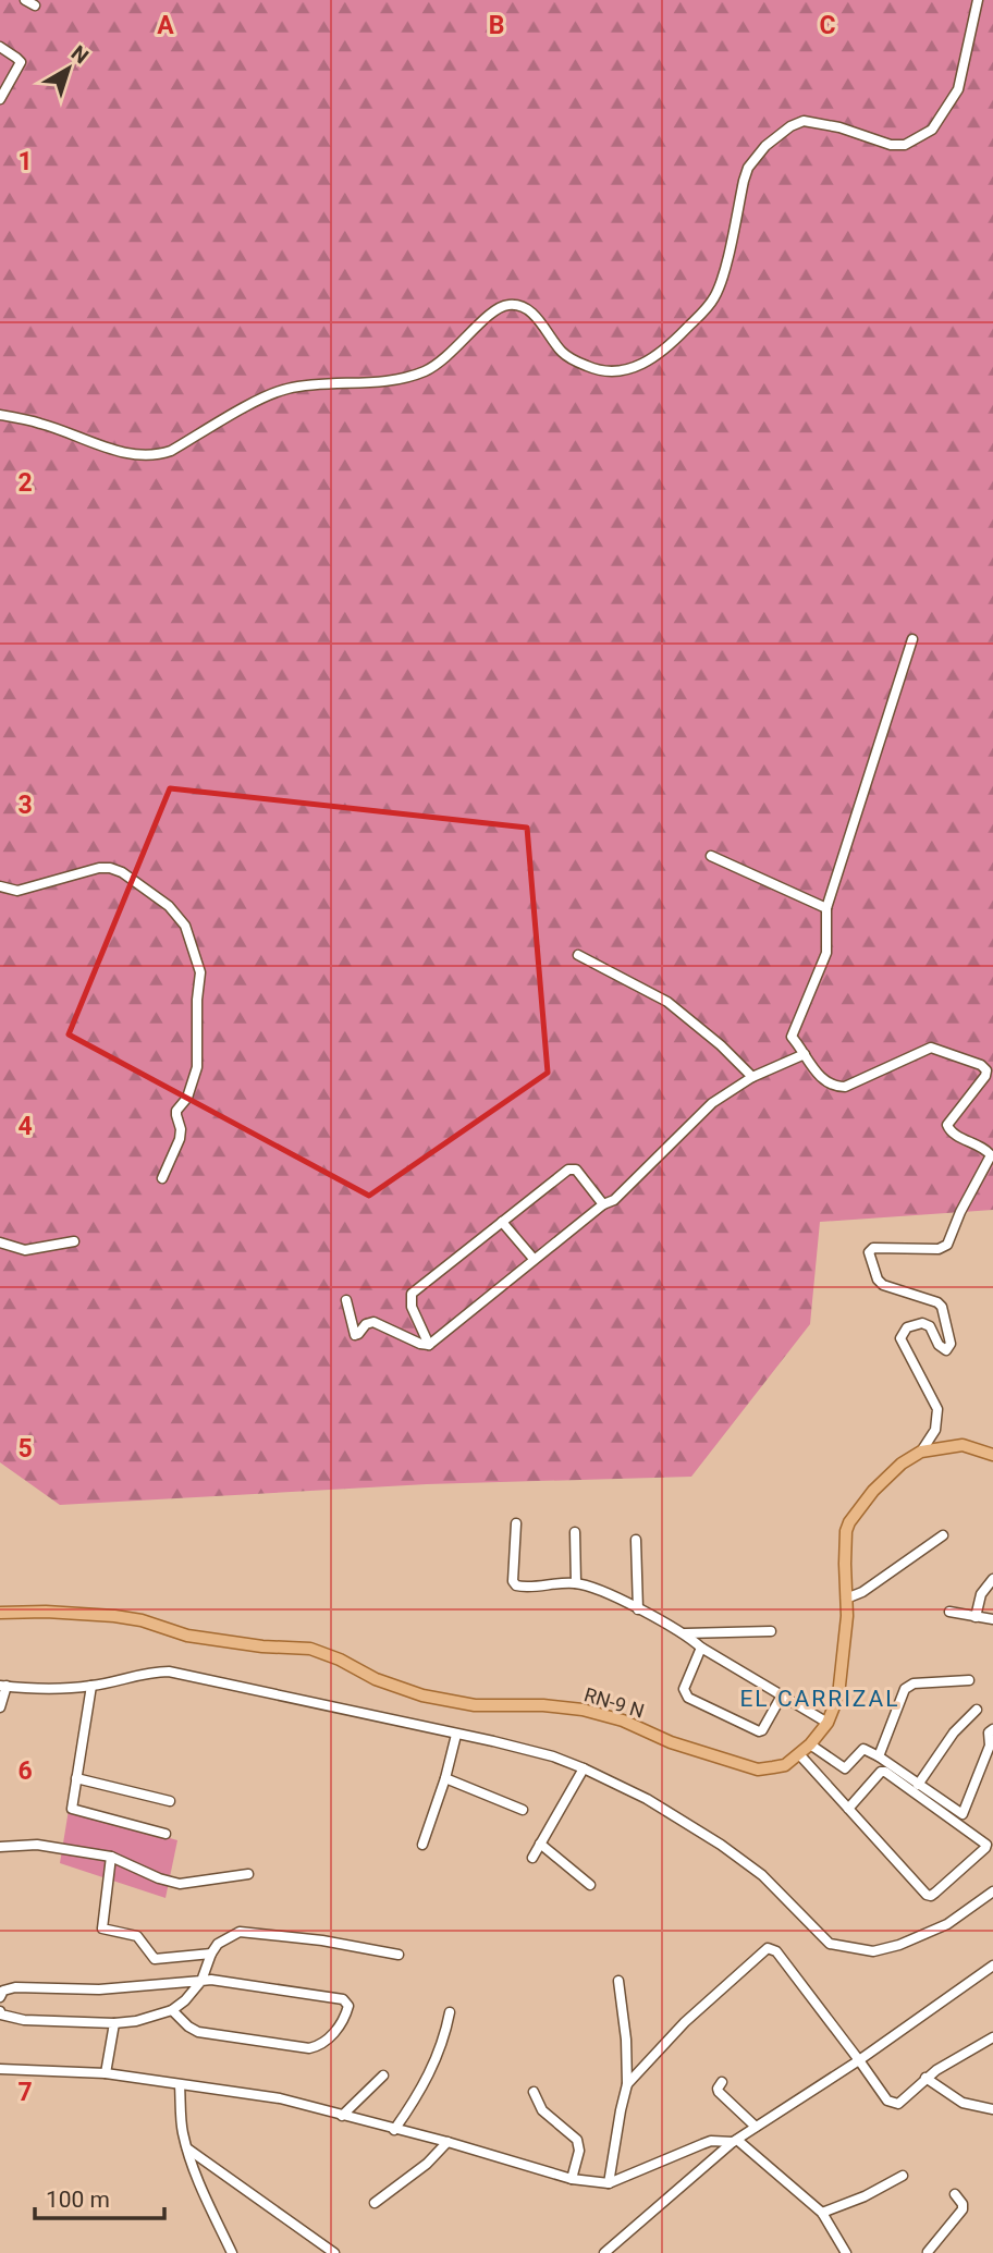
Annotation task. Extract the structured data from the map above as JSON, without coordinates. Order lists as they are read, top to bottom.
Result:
{
  "streets": {
    "main road": ["RN-9 N"]
  },
  "districts": ["EL CARRIZAL"],
  "scale_bar": "100 m",
  "north": "top right",
  "grid": {
    "columns": ["A", "B", "C"],
    "rows": [
      "1",
      "2",
      "3",
      "4",
      "5",
      "6",
      "7"
    ]
  }
}
